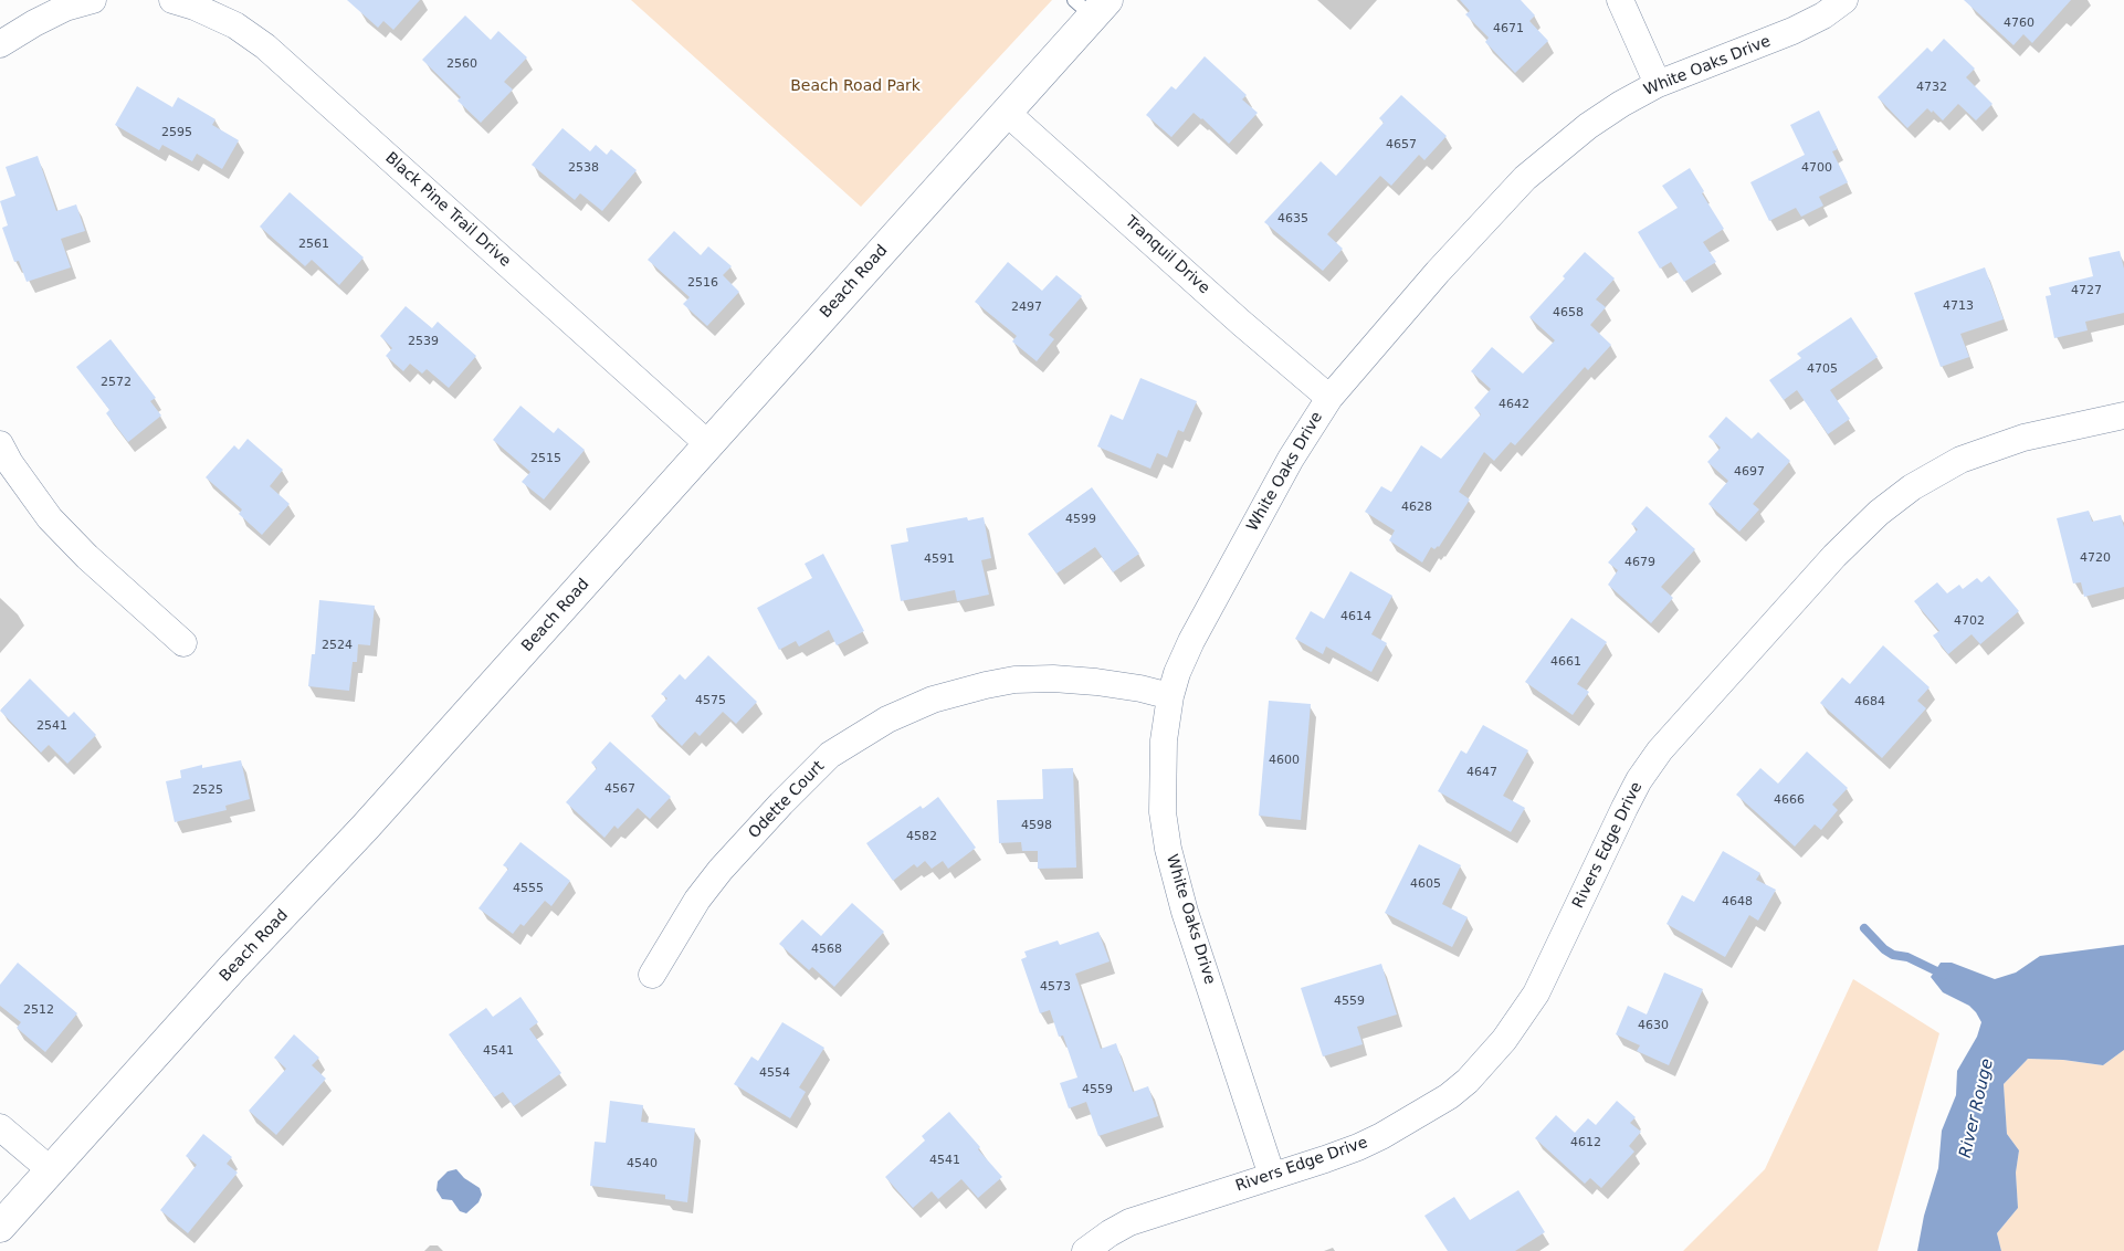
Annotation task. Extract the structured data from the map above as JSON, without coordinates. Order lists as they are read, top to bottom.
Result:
{
  "streets": {
    "street": [
      "White Oaks Drive",
      "Black Pine Trail Drive",
      "Tranquil Drive",
      "Beach Road",
      "Odette Court",
      "Rivers Edge Drive"
    ]
  },
  "crossings": [
    ["White Oaks Drive", "Tranquil Drive"],
    ["White Oaks Drive", "Odette Court"],
    ["White Oaks Drive", "Rivers Edge Drive"],
    ["Black Pine Trail Drive", "Beach Road"],
    ["Tranquil Drive", "Beach Road"]
  ],
  "water": ["River Rouge"],
  "parks": ["Beach Road Park"],
  "house_numbers": [
    "4760",
    "4671",
    "2560",
    "4732",
    "2595",
    "4657",
    "2538",
    "4700",
    "4635",
    "2561",
    "2516",
    "4727",
    "4713",
    "2497",
    "4658",
    "2539",
    "4705",
    "2572",
    "4642",
    "2515",
    "4697",
    "4628",
    "4599",
    "4720",
    "4591",
    "4679",
    "4614",
    "4702",
    "2524",
    "4661",
    "4575",
    "4684",
    "2541",
    "4600",
    "4647",
    "4567",
    "2525",
    "4666",
    "4598",
    "4582",
    "4605",
    "4555",
    "4648",
    "4568",
    "4573",
    "4559",
    "2512",
    "4630",
    "4541",
    "4554",
    "4559",
    "4612",
    "4541",
    "4540"
  ]
}
